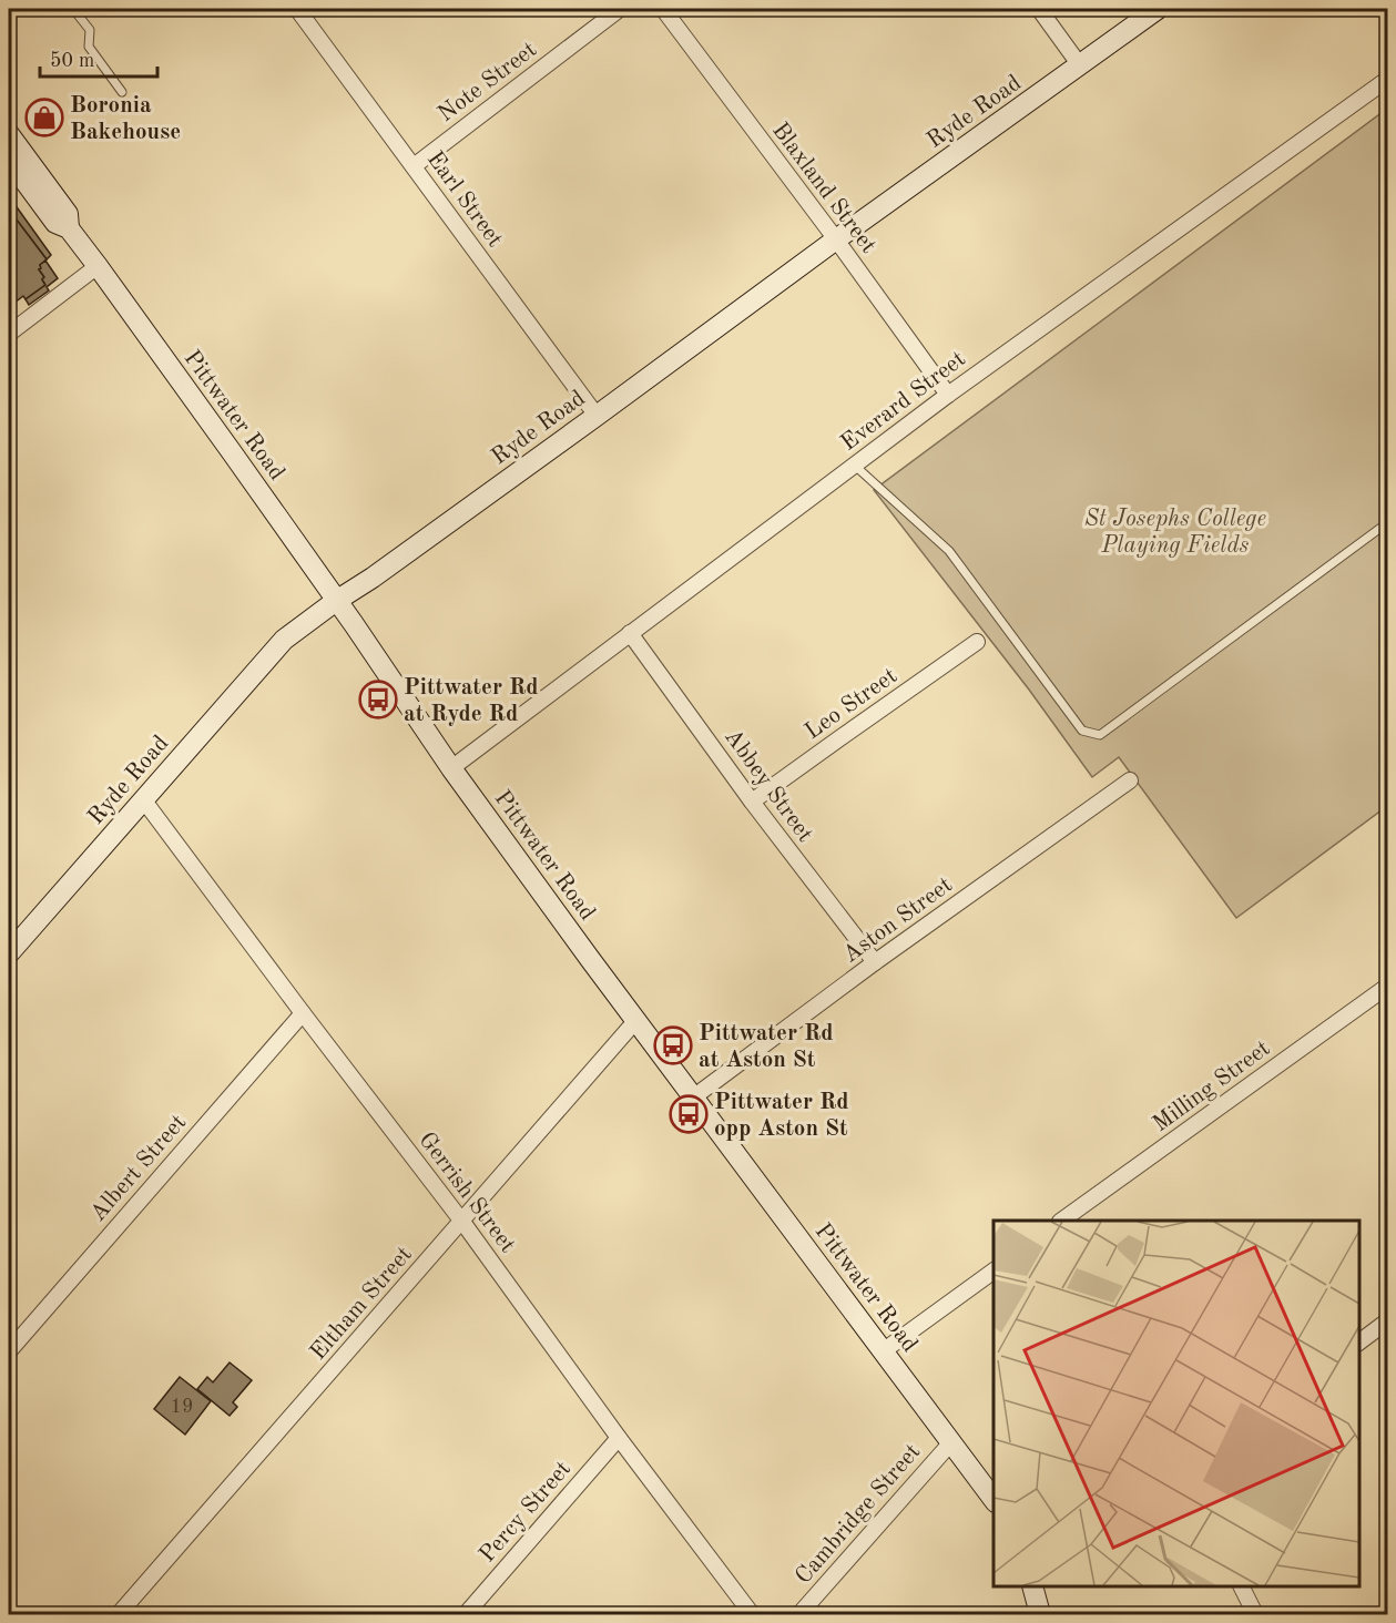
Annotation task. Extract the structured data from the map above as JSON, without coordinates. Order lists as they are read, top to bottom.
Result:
{
  "streets": {
    "main road": ["Ryde Road", "Pittwater Road"],
    "street": [
      "Note Street",
      "Blaxland Street",
      "Earl Street",
      "Everard Street",
      "Leo Street",
      "Abbey Street",
      "Aston Street",
      "Milling Street",
      "Albert Street",
      "Gerrish Street",
      "Eltham Street",
      "Percy Street",
      "Cambridge Street"
    ]
  },
  "crossings": [
    ["Note Street", "Earl Street"],
    ["Ryde Road", "Blaxland Street"],
    ["Ryde Road", "Earl Street"],
    ["Ryde Road", "Pittwater Road"],
    ["Ryde Road", "Gerrish Street"],
    ["Blaxland Street", "Everard Street"],
    ["Everard Street", "Pittwater Road"],
    ["Everard Street", "Abbey Street"],
    ["Pittwater Road", "Aston Street"],
    ["Pittwater Road", "Eltham Street"],
    ["Pittwater Road", "Cambridge Street"],
    ["Leo Street", "Abbey Street"],
    ["Abbey Street", "Aston Street"],
    ["Albert Street", "Gerrish Street"],
    ["Gerrish Street", "Eltham Street"],
    ["Gerrish Street", "Percy Street"]
  ],
  "parks": ["St Josephs College Playing Fields"],
  "places": {
    "shop": ["Boronia Bakehouse"],
    "bus stop": ["Pittwater Rd at Ryde Rd", "Pittwater Rd at Aston St", "Pittwater Rd opp Aston St"]
  },
  "house_numbers": ["19"],
  "scale_bar": "50 m"
}
